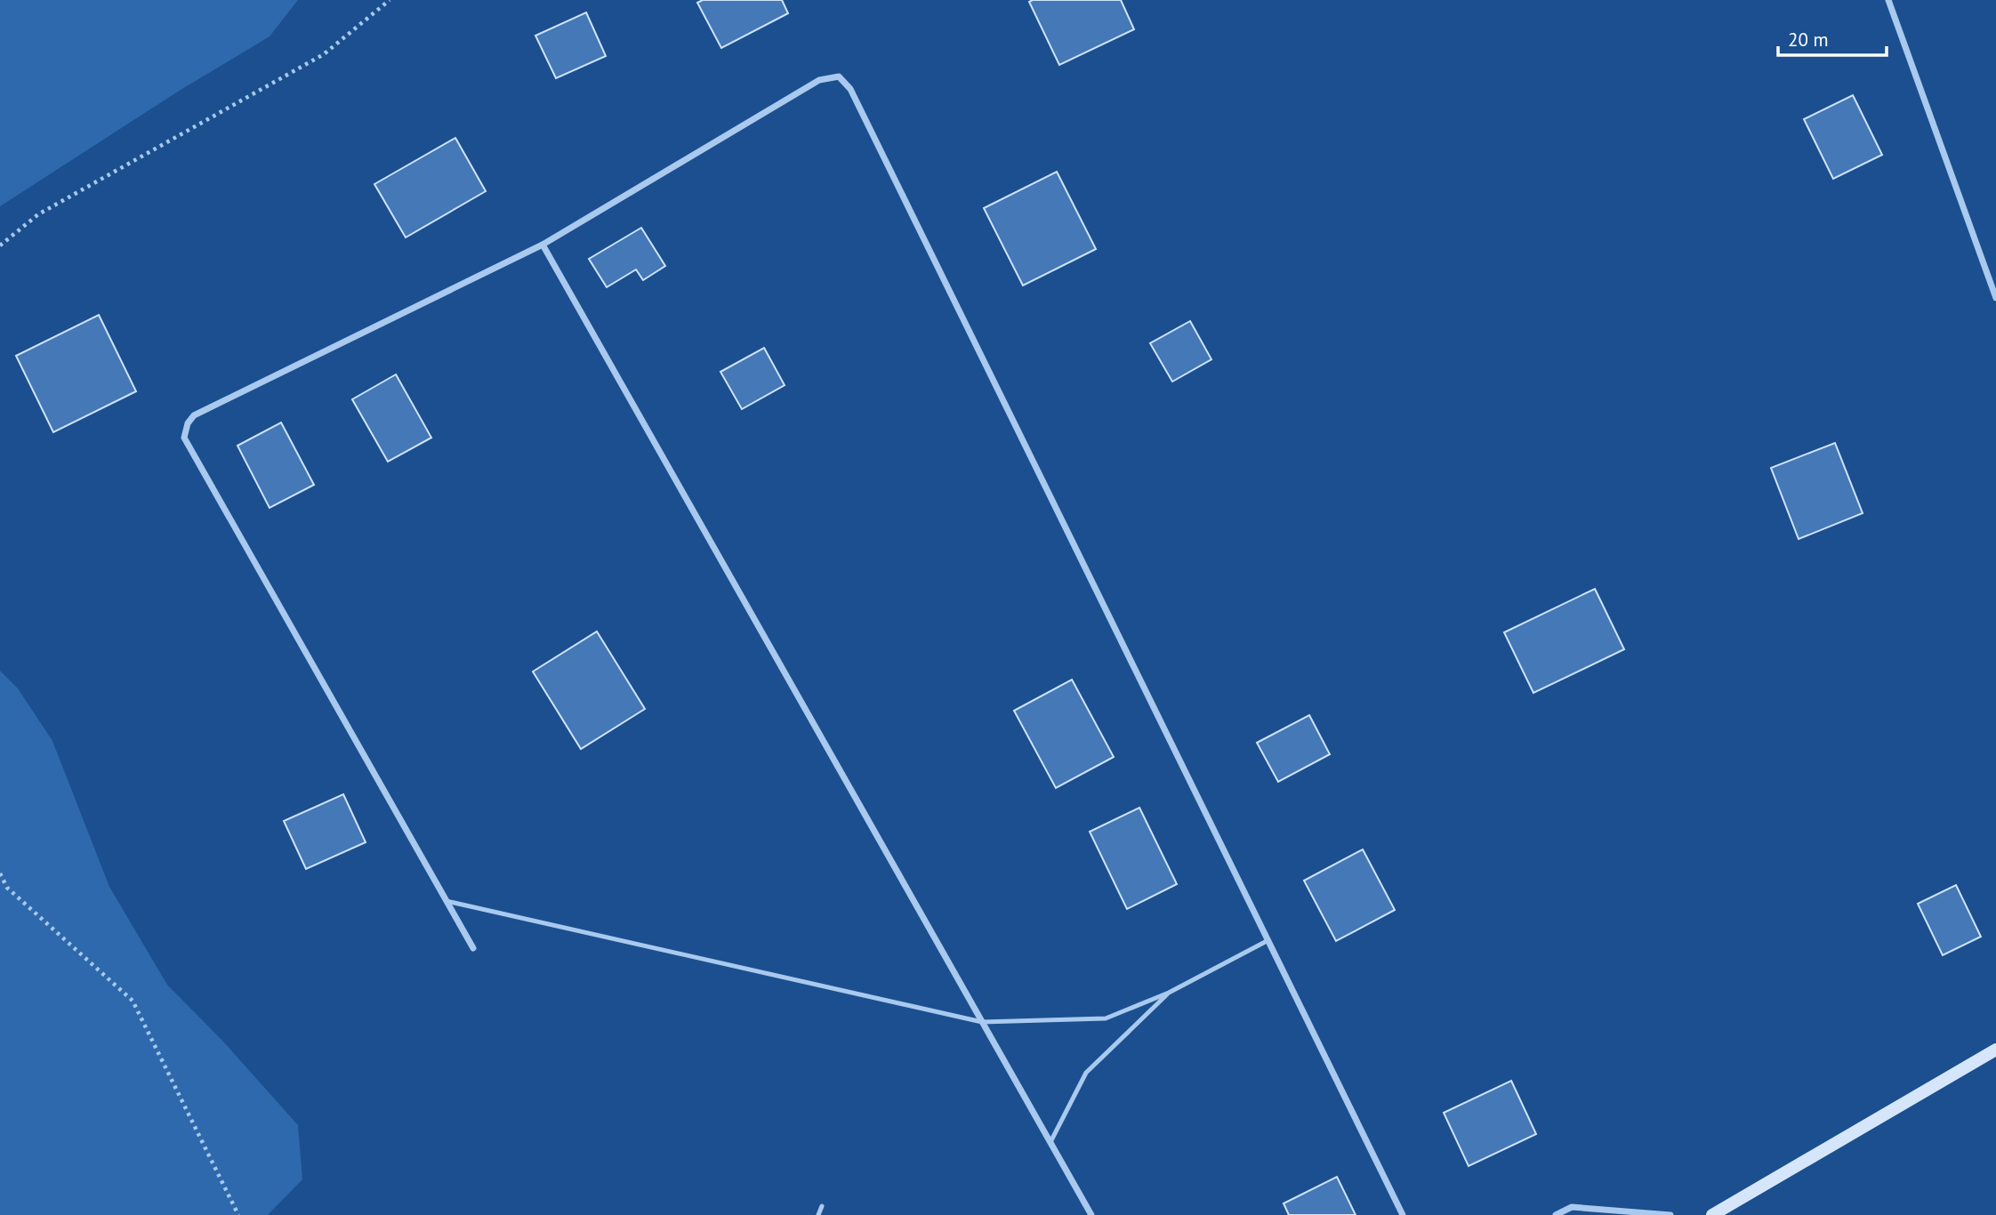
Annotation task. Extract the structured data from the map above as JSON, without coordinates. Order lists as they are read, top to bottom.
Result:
{
  "scale_bar": "20 m"
}
